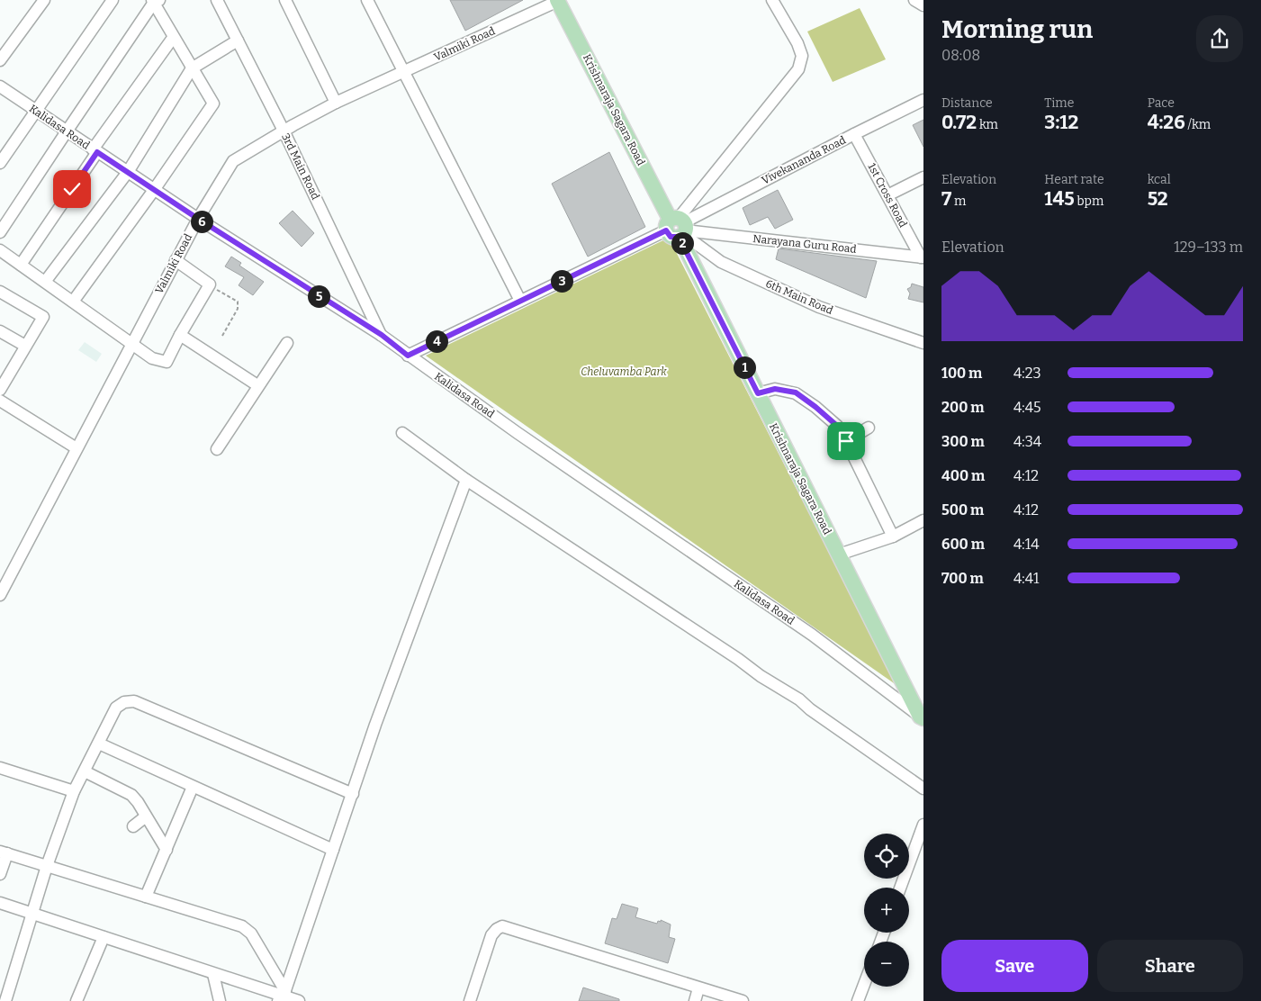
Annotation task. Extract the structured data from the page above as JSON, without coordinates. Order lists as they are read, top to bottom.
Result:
{
  "streets": {
    "main road": ["Krishnaraja Sagara Road"],
    "street": [
      "Valmiki Road",
      "Kalidasa Road",
      "Vivekananda Road",
      "3rd Main Road",
      "1st Cross Road",
      "Narayana Guru Road",
      "6th Main Road"
    ]
  },
  "crossings": [
    ["Valmiki Road", "Krishnaraja Sagara Road"],
    ["Valmiki Road", "Kalidasa Road"],
    ["Valmiki Road", "3rd Main Road"],
    ["Krishnaraja Sagara Road", "Kalidasa Road"],
    ["Krishnaraja Sagara Road", "Vivekananda Road"],
    ["Krishnaraja Sagara Road", "Narayana Guru Road"],
    ["Krishnaraja Sagara Road", "6th Main Road"],
    ["Kalidasa Road", "Vivekananda Road"],
    ["Kalidasa Road", "3rd Main Road"],
    ["Vivekananda Road", "1st Cross Road"],
    ["Vivekananda Road", "Narayana Guru Road"],
    ["Vivekananda Road", "6th Main Road"],
    ["1st Cross Road", "Narayana Guru Road"],
    ["Narayana Guru Road", "6th Main Road"]
  ],
  "parks": ["Cheluvamba Park"],
  "page": {
    "heading": ["Morning run", "08:08"],
    "stats": [
      ["Distance", "0.72 km"],
      ["Time", "3:12"],
      ["Pace", "4:26 /km"],
      ["Elevation", "7 m"],
      ["Heart rate", "145 bpm"],
      ["kcal", "52"]
    ],
    "pins": [
      "6",
      "2",
      "3",
      "5",
      "4",
      "1"
    ],
    "chart": ["Elevation", "129–133 m"],
    "list": [
      {
        "name": "100 m",
        "note": "4:23"
      },
      {
        "name": "200 m",
        "note": "4:45"
      },
      {
        "name": "300 m",
        "note": "4:34"
      },
      {
        "name": "400 m",
        "note": "4:12"
      },
      {
        "name": "500 m",
        "note": "4:12"
      },
      {
        "name": "600 m",
        "note": "4:14"
      },
      {
        "name": "700 m",
        "note": "4:41"
      }
    ],
    "map_buttons": ["+", "−"],
    "buttons": ["Save", "Share"]
  }
}
